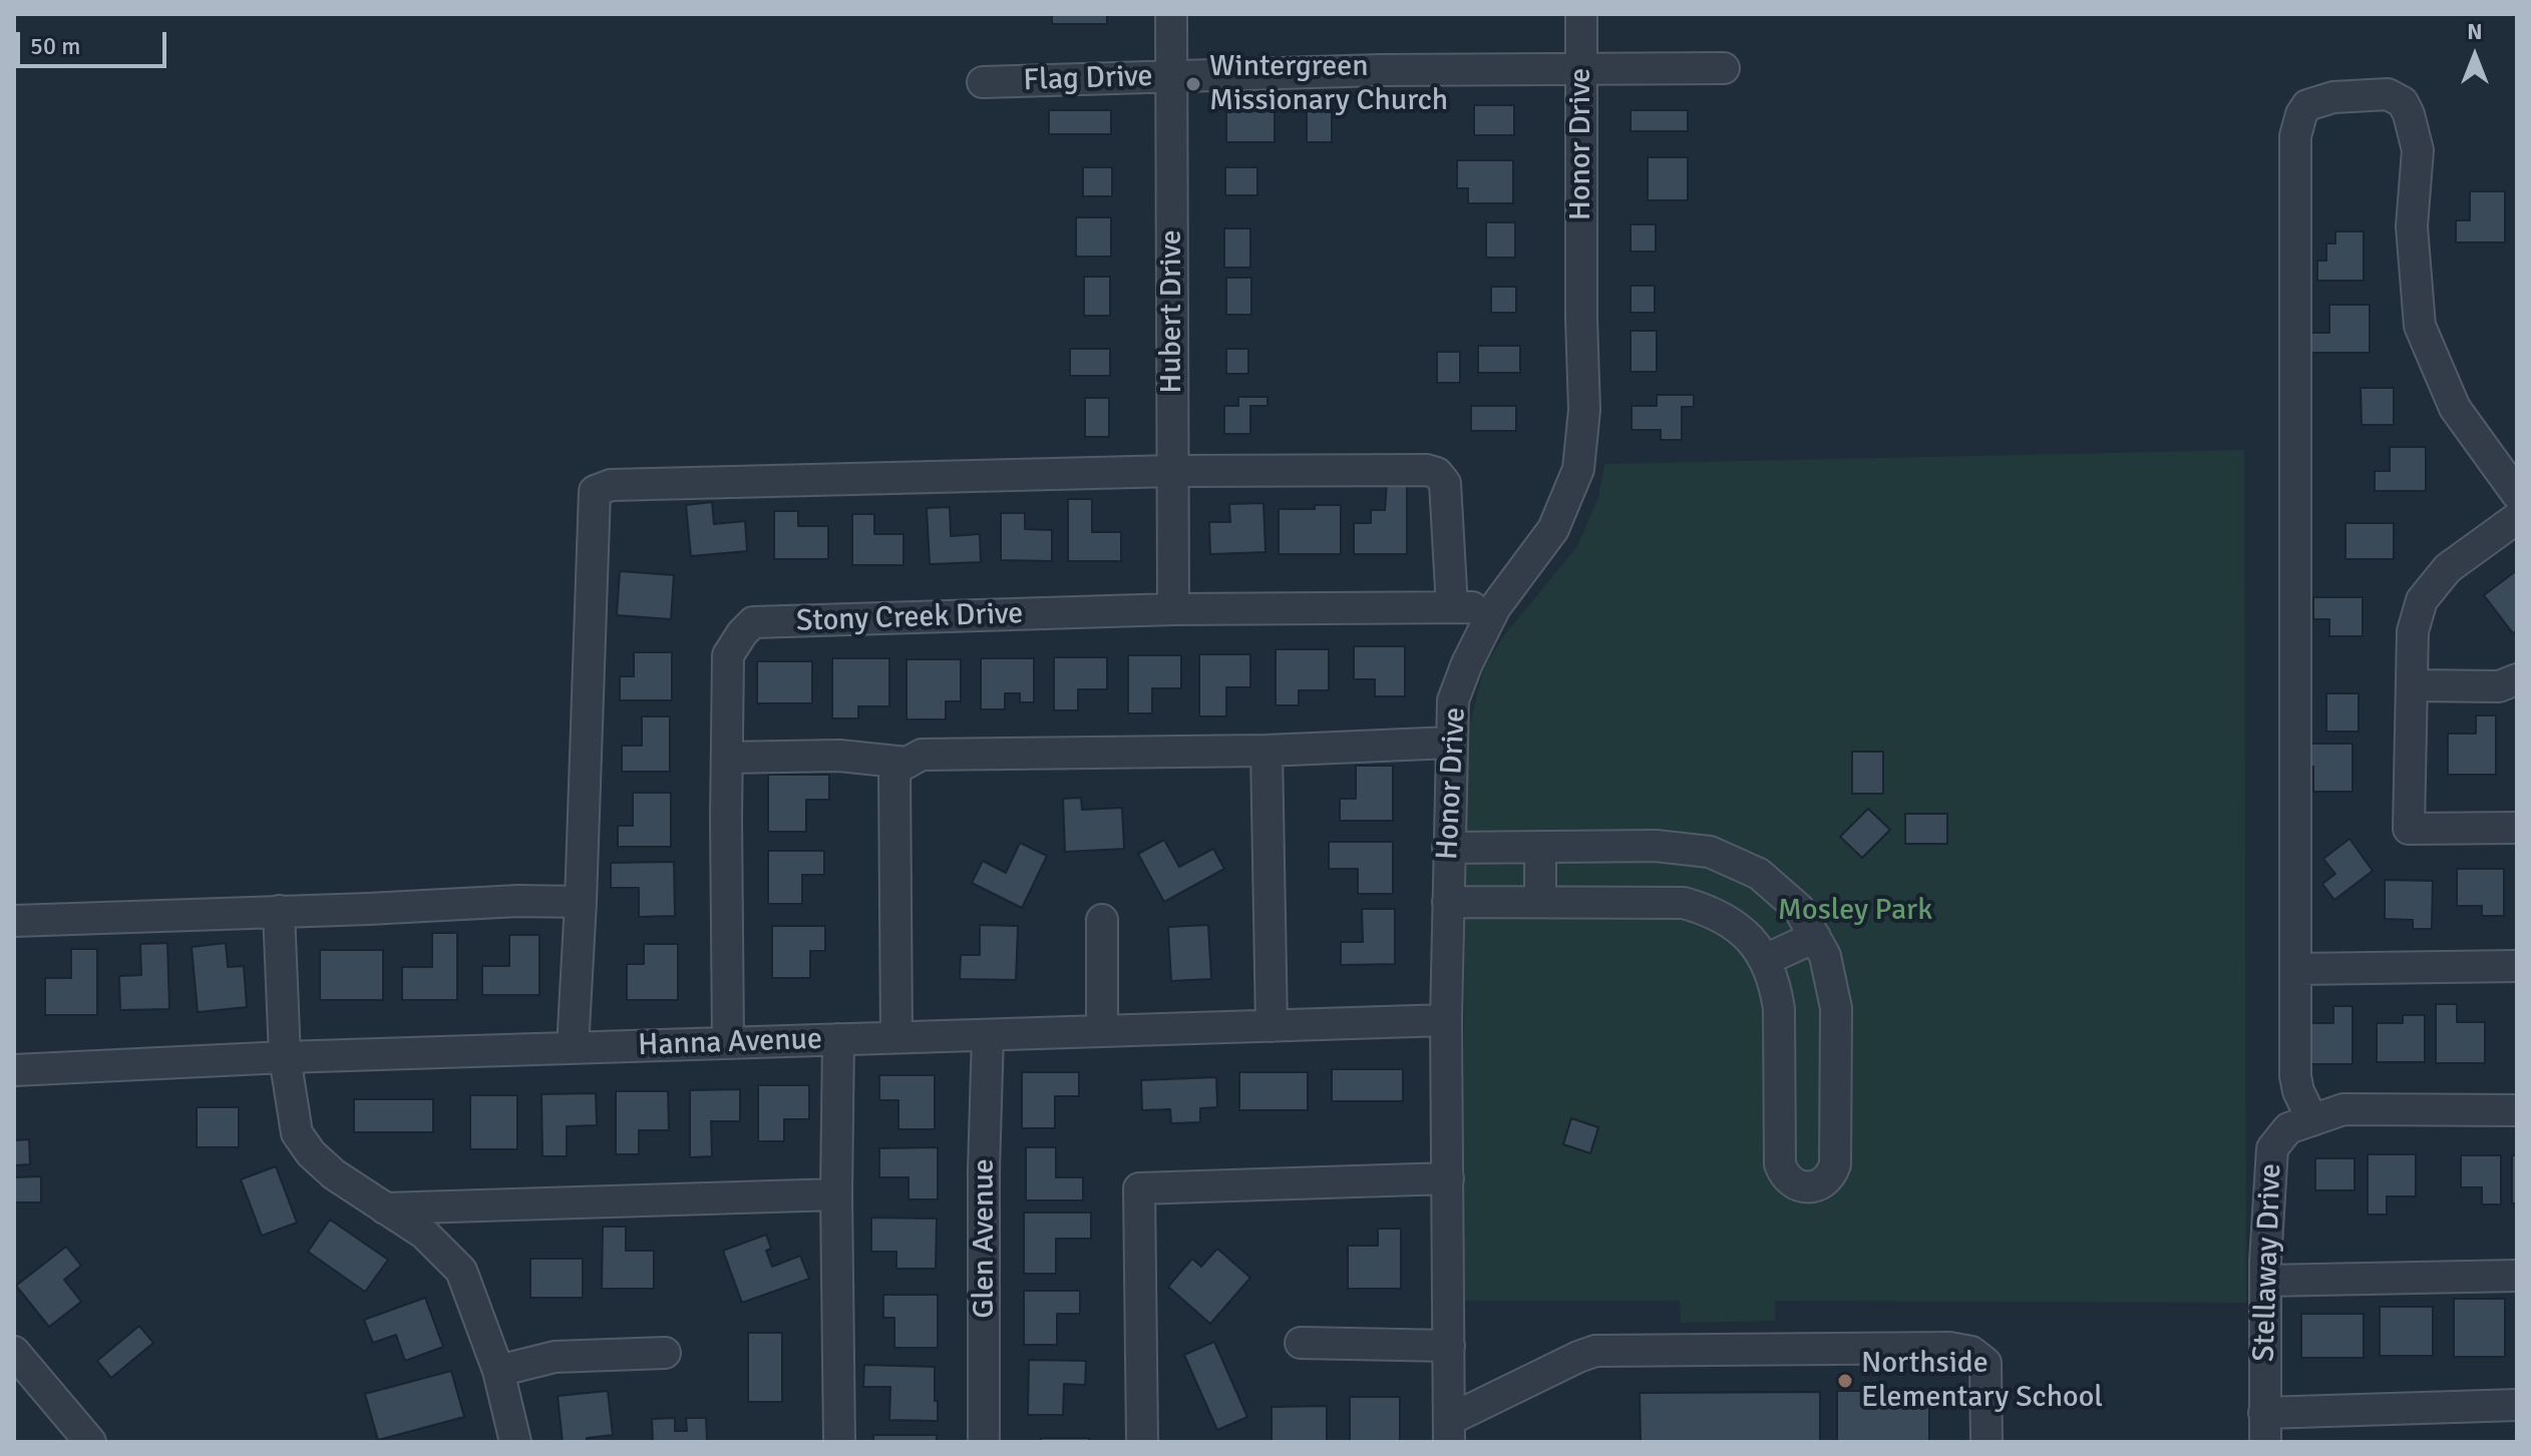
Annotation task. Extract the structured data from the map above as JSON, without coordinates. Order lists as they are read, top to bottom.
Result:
{
  "streets": {
    "street": [
      "Flag Drive",
      "Honor Drive",
      "Hubert Drive",
      "Stony Creek Drive",
      "Hanna Avenue",
      "Glen Avenue",
      "Stellaway Drive"
    ]
  },
  "crossings": [
    ["Flag Drive", "Honor Drive"],
    ["Flag Drive", "Hubert Drive"],
    ["Honor Drive", "Stony Creek Drive"],
    ["Honor Drive", "Hanna Avenue"],
    ["Hubert Drive", "Stony Creek Drive"],
    ["Stony Creek Drive", "Hanna Avenue"],
    ["Hanna Avenue", "Glen Avenue"]
  ],
  "parks": ["Mosley Park"],
  "places": ["Wintergreen Missionary Church", "Northside Elementary School"],
  "scale_bar": "50 m",
  "north": "top"
}
